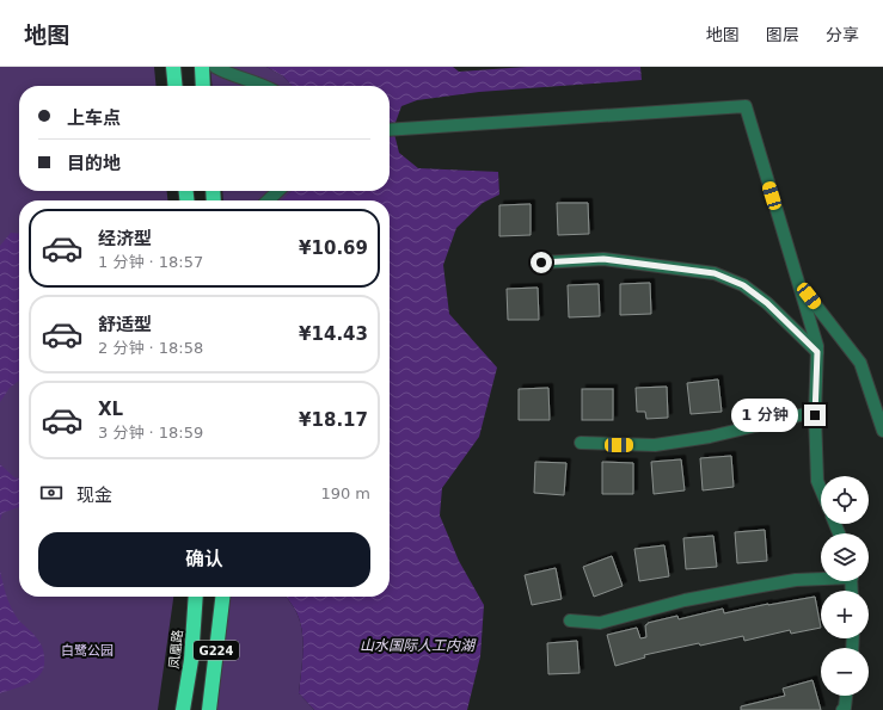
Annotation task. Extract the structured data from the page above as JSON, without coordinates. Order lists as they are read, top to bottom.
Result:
{
  "streets": {
    "highway": ["凤凰路", "G224"]
  },
  "water": ["山水国际人工内湖"],
  "parks": ["白鹭公园"],
  "page": {
    "header": "地图",
    "nav": ["地图", "图层", "分享"],
    "banner": ["上车点", "目的地"],
    "list": [
      {
        "name": "经济型",
        "note": "1 分钟 · 18:57",
        "value": "¥10.69"
      },
      {
        "name": "舒适型",
        "note": "2 分钟 · 18:58",
        "value": "¥14.43"
      },
      {
        "name": "XL",
        "note": "3 分钟 · 18:59",
        "value": "¥18.17"
      }
    ],
    "bubble": "1 分钟",
    "pay": ["现金", "190 m"],
    "map_buttons": ["+", "−"],
    "buttons": "确认"
  }
}
